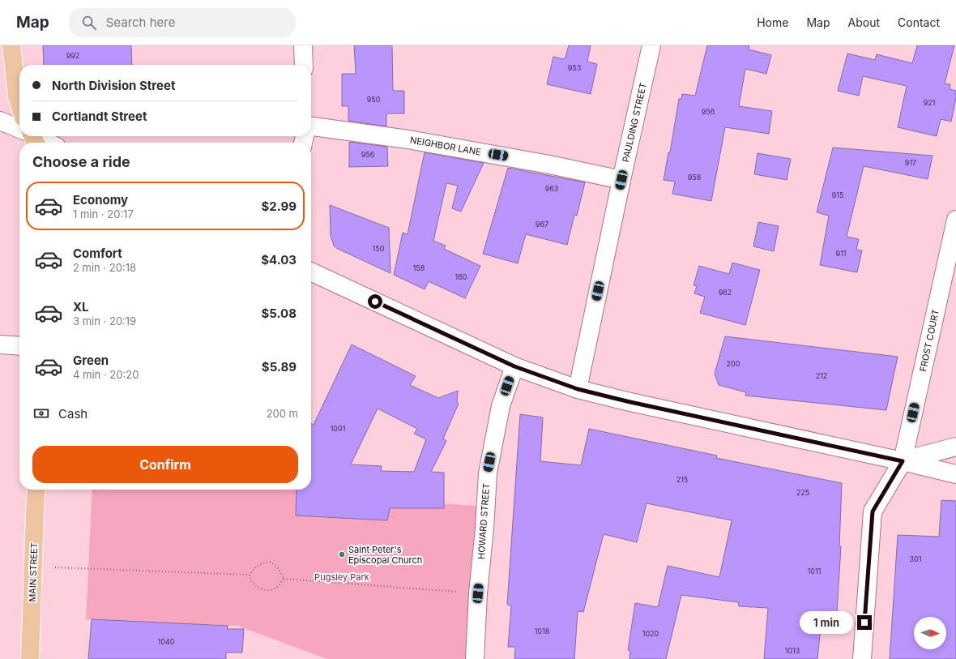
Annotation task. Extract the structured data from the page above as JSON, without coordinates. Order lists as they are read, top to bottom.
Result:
{
  "streets": {
    "main road": ["MAIN STREET"],
    "street": [
      "PAULDING STREET",
      "NEIGHBOR LANE",
      "FROST COURT",
      "HOWARD STREET"
    ]
  },
  "crossings": [
    ["PAULDING STREET", "NEIGHBOR LANE"]
  ],
  "parks": ["Pugsley Park"],
  "places": ["Saint Peter's Episcopal Church"],
  "house_numbers": [
    "992",
    "953",
    "950",
    "921",
    "956",
    "956",
    "917",
    "958",
    "963",
    "915",
    "967",
    "150",
    "911",
    "158",
    "160",
    "962",
    "200",
    "212",
    "1001",
    "215",
    "225",
    "301",
    "1011",
    "1018",
    "1020",
    "1040",
    "1013"
  ],
  "north": "right",
  "page": {
    "header": "Map",
    "search": "Search here",
    "nav": [
      "Home",
      "Map",
      "About",
      "Contact"
    ],
    "banner": ["North Division Street", "Cortlandt Street"],
    "heading": "Choose a ride",
    "list": [
      {
        "name": "Economy",
        "note": "1 min · 20:17",
        "value": "$2.99"
      },
      {
        "name": "Comfort",
        "note": "2 min · 20:18",
        "value": "$4.03"
      },
      {
        "name": "XL",
        "note": "3 min · 20:19",
        "value": "$5.08"
      },
      {
        "name": "Green",
        "note": "4 min · 20:20",
        "value": "$5.89"
      }
    ],
    "pay": ["Cash", "200 m"],
    "buttons": "Confirm",
    "bubble": "1 min"
  }
}
